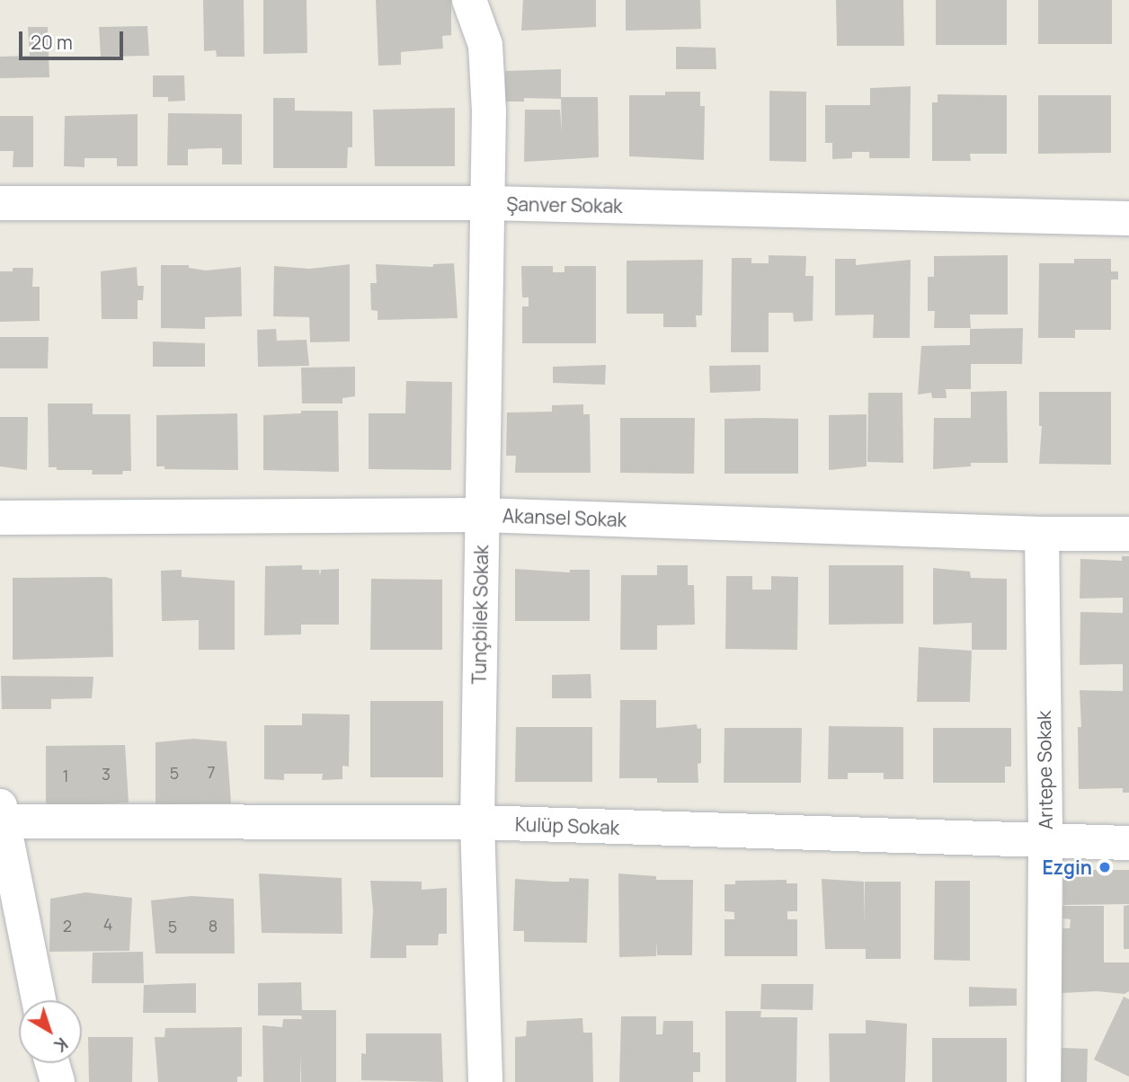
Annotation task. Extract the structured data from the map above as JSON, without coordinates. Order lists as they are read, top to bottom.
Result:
{
  "streets": {
    "street": [
      "Şanver Sokak",
      "Akansel Sokak",
      "Tunçbilek Sokak",
      "Arıtepe Sokak",
      "Kulüp Sokak"
    ]
  },
  "crossings": [
    ["Şanver Sokak", "Tunçbilek Sokak"],
    ["Akansel Sokak", "Tunçbilek Sokak"],
    ["Akansel Sokak", "Arıtepe Sokak"],
    ["Tunçbilek Sokak", "Kulüp Sokak"],
    ["Arıtepe Sokak", "Kulüp Sokak"]
  ],
  "places": ["Ezgin"],
  "house_numbers": [
    "7",
    "5",
    "3",
    "1",
    "4",
    "2",
    "8",
    "5"
  ],
  "scale_bar": "20 m",
  "north": "bottom right"
}
